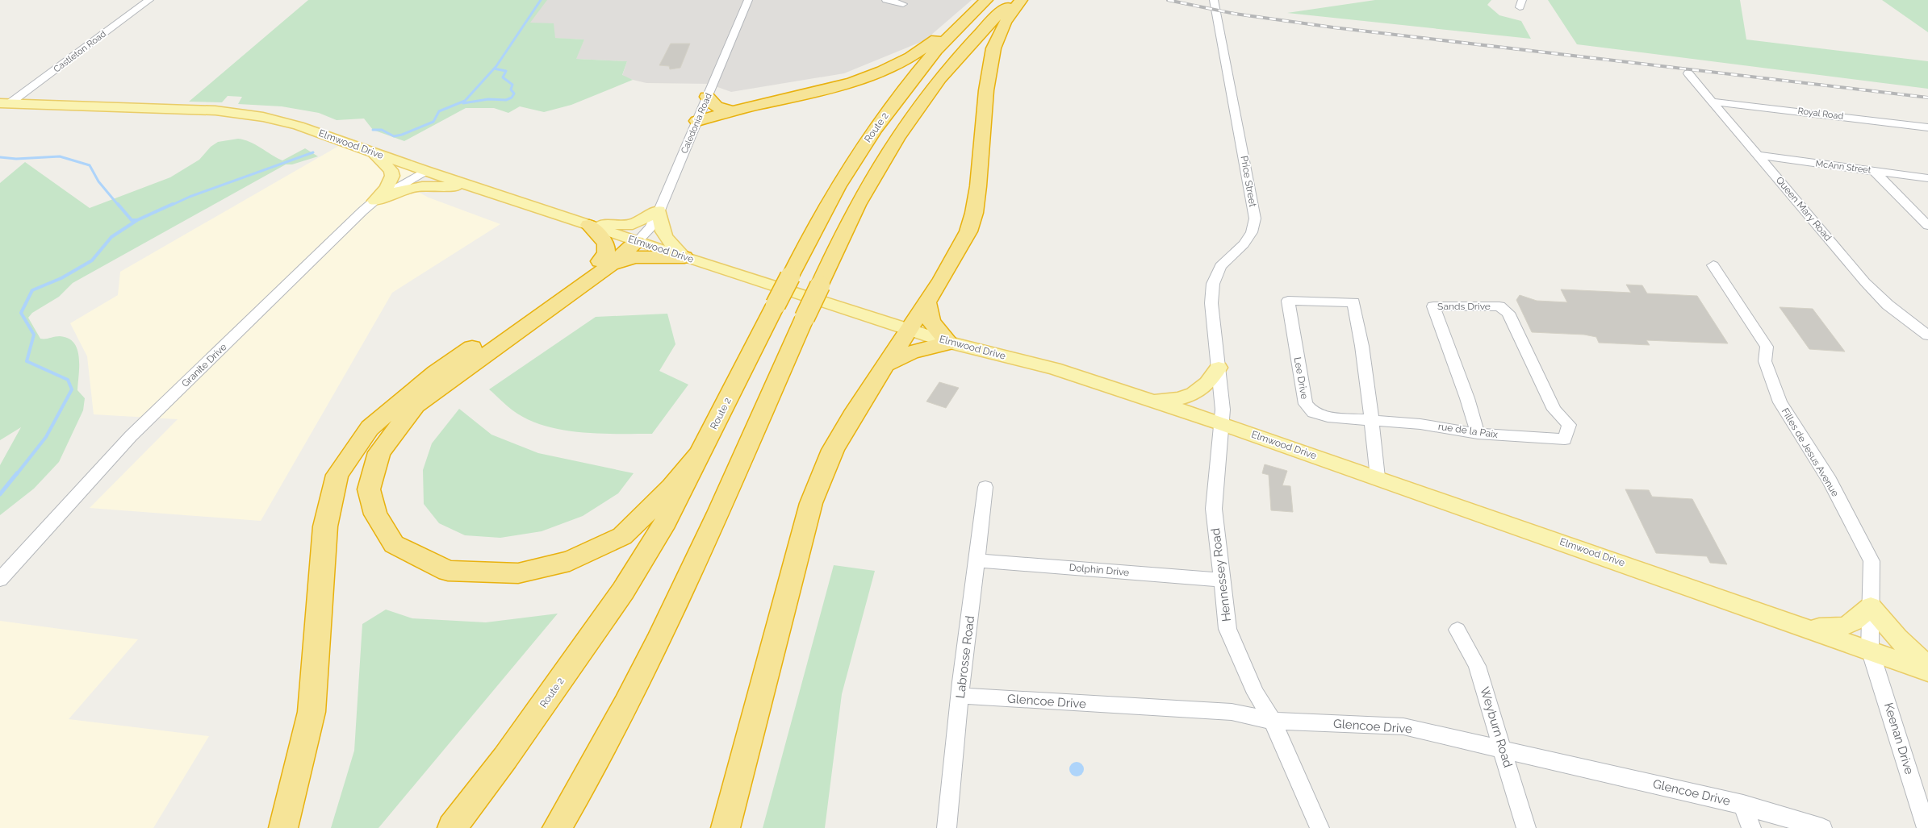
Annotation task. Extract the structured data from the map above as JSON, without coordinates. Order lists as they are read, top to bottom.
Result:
{
  "streets": {
    "highway": ["Route 2"],
    "main road": ["Elmwood Drive"],
    "street": [
      "Castleton Road",
      "Royal Road",
      "Caledonia Road",
      "McAnn Street",
      "Price Street",
      "Queen Mary Road",
      "Sands Drive",
      "Granite Drive",
      "Lee Drive",
      "rue de la Paix",
      "Filles de Jesus Avenue",
      "Dolphin Drive",
      "Hennessey Road",
      "Labrosse Road",
      "Glencoe Drive",
      "Weyburn Road",
      "Keenan Drive"
    ]
  },
  "crossings": [
    ["Castleton Road", "Elmwood Drive"],
    ["Royal Road", "Queen Mary Road"],
    ["Caledonia Road", "Elmwood Drive"],
    ["Elmwood Drive", "Price Street"],
    ["Elmwood Drive", "Granite Drive"],
    ["Elmwood Drive", "Filles de Jesus Avenue"],
    ["Elmwood Drive", "Hennessey Road"],
    ["Elmwood Drive", "Keenan Drive"],
    ["McAnn Street", "Queen Mary Road"],
    ["Price Street", "Hennessey Road"],
    ["Sands Drive", "rue de la Paix"],
    ["Lee Drive", "rue de la Paix"],
    ["Filles de Jesus Avenue", "Keenan Drive"],
    ["Dolphin Drive", "Hennessey Road"],
    ["Dolphin Drive", "Labrosse Road"],
    ["Hennessey Road", "Glencoe Drive"],
    ["Labrosse Road", "Glencoe Drive"],
    ["Glencoe Drive", "Weyburn Road"]
  ]
}
